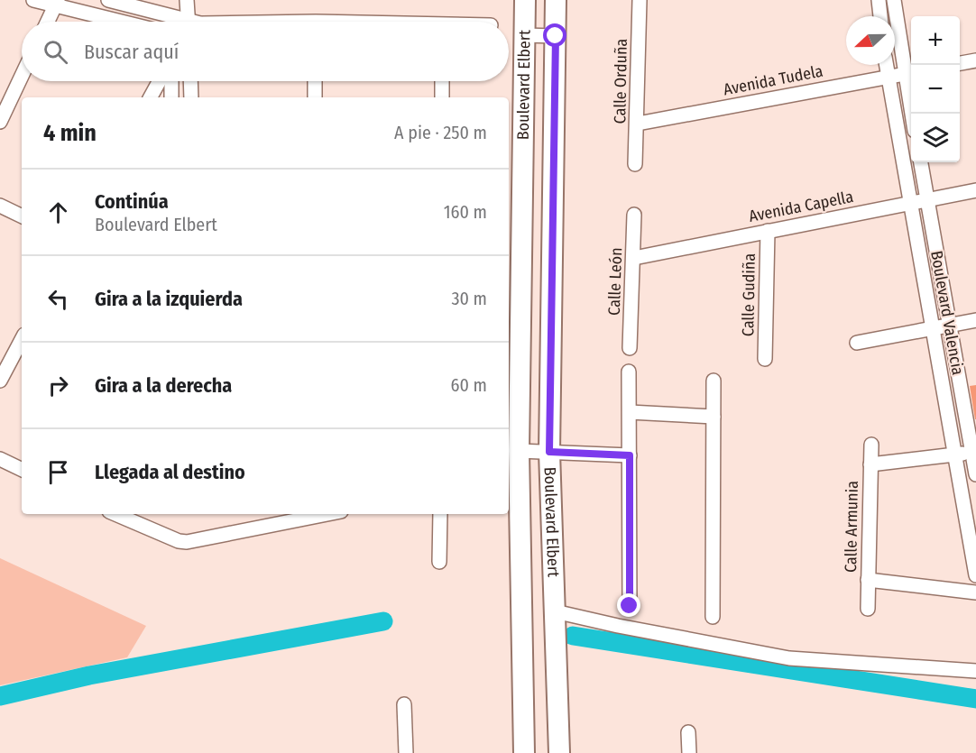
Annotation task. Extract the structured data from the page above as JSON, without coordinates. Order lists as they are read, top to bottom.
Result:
{
  "streets": {
    "street": [
      "Avenida Tudela",
      "Calle Orduña",
      "Boulevard Elbert",
      "Avenida Capella",
      "Calle León",
      "Calle Gudiña",
      "Boulevard Valencia",
      "Calle Armunia"
    ]
  },
  "crossings": [
    ["Avenida Tudela", "Calle Orduña"],
    ["Avenida Tudela", "Boulevard Valencia"],
    ["Avenida Capella", "Calle León"],
    ["Avenida Capella", "Calle Gudiña"],
    ["Avenida Capella", "Boulevard Valencia"]
  ],
  "north": "left",
  "page": {
    "map_buttons": ["+", "−"],
    "search": "Buscar aquí",
    "heading": ["4 min", "A pie · 250 m"],
    "list": [
      ["Continúa", "Boulevard Elbert", "160 m"],
      ["Gira a la izquierda", "30 m"],
      ["Gira a la derecha", "60 m"],
      "Llegada al destino"
    ]
  }
}
